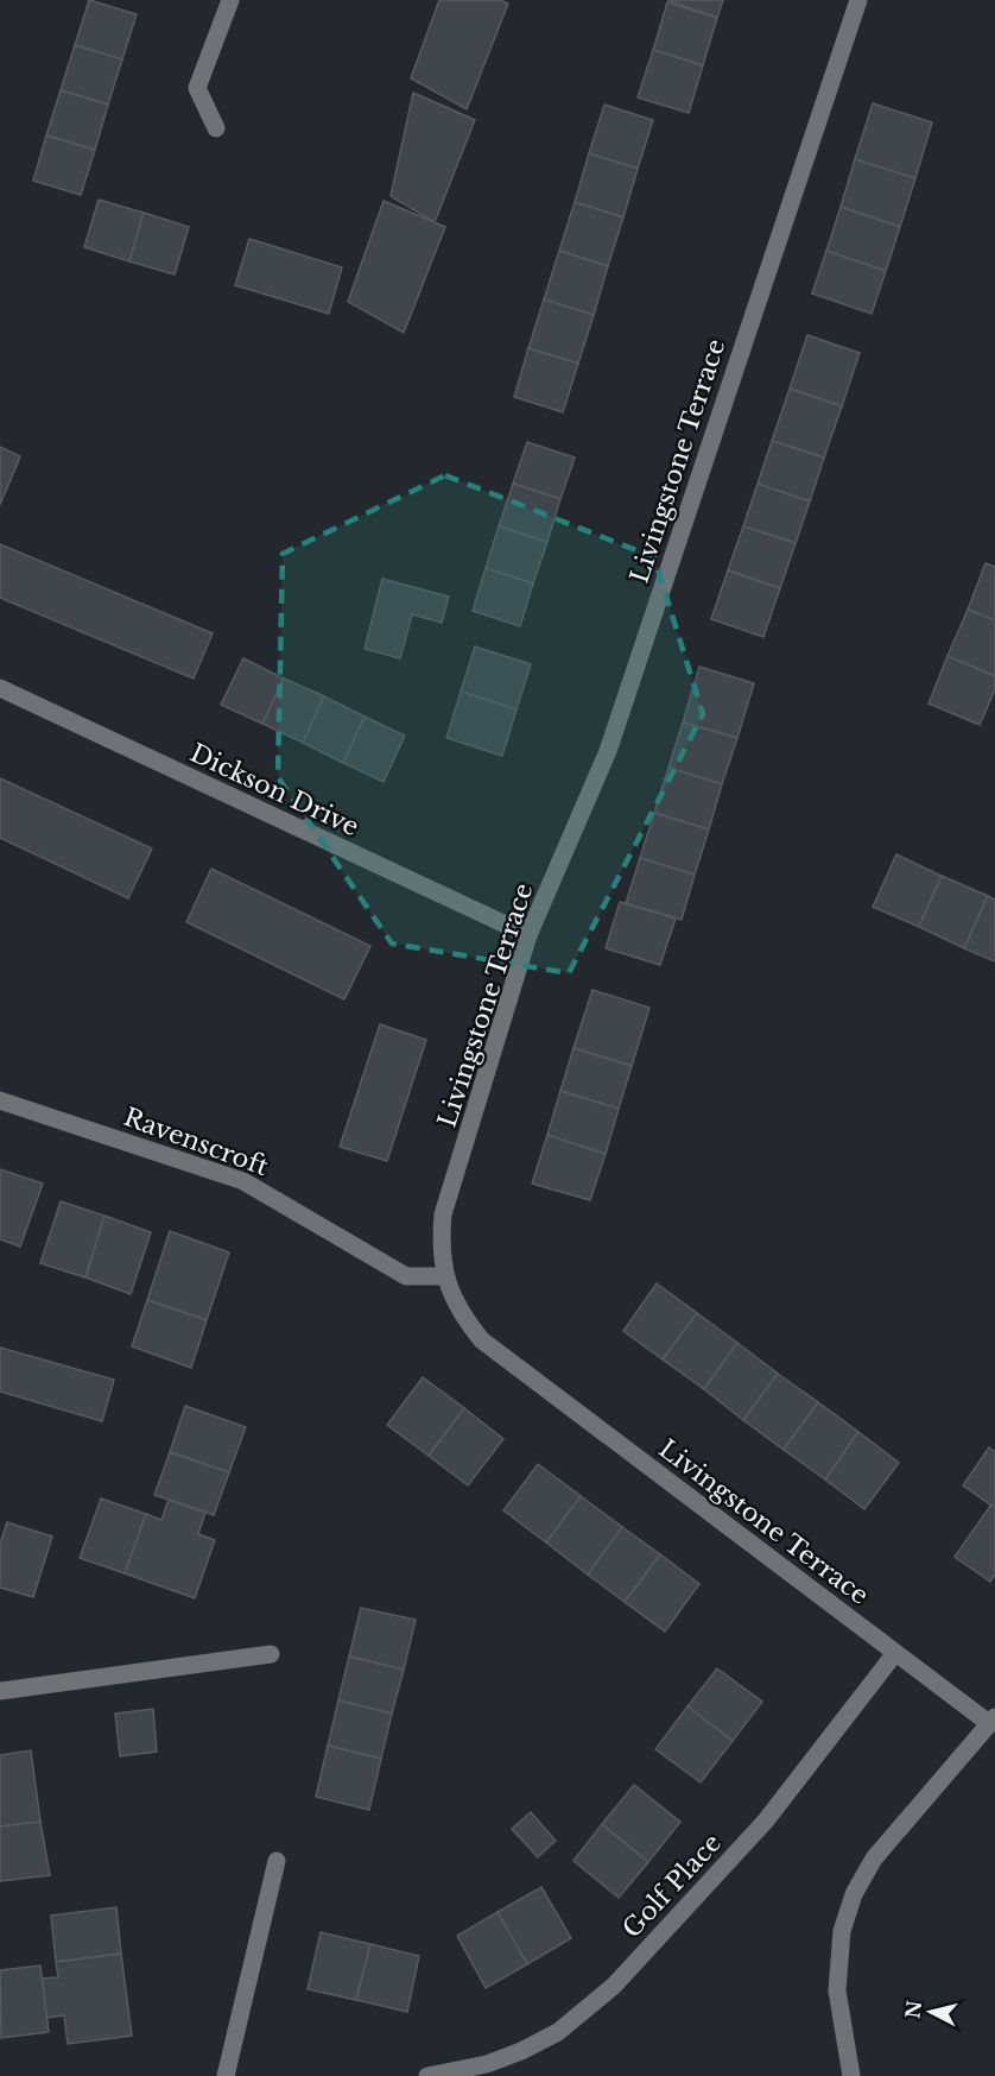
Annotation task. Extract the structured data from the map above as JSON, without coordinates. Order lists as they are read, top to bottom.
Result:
{
  "streets": {
    "street": [
      "Livingstone Terrace",
      "Dickson Drive",
      "Ravenscroft",
      "Golf Place"
    ]
  },
  "crossings": [
    ["Livingstone Terrace", "Dickson Drive"],
    ["Livingstone Terrace", "Ravenscroft"],
    ["Livingstone Terrace", "Golf Place"]
  ],
  "north": "left"
}
